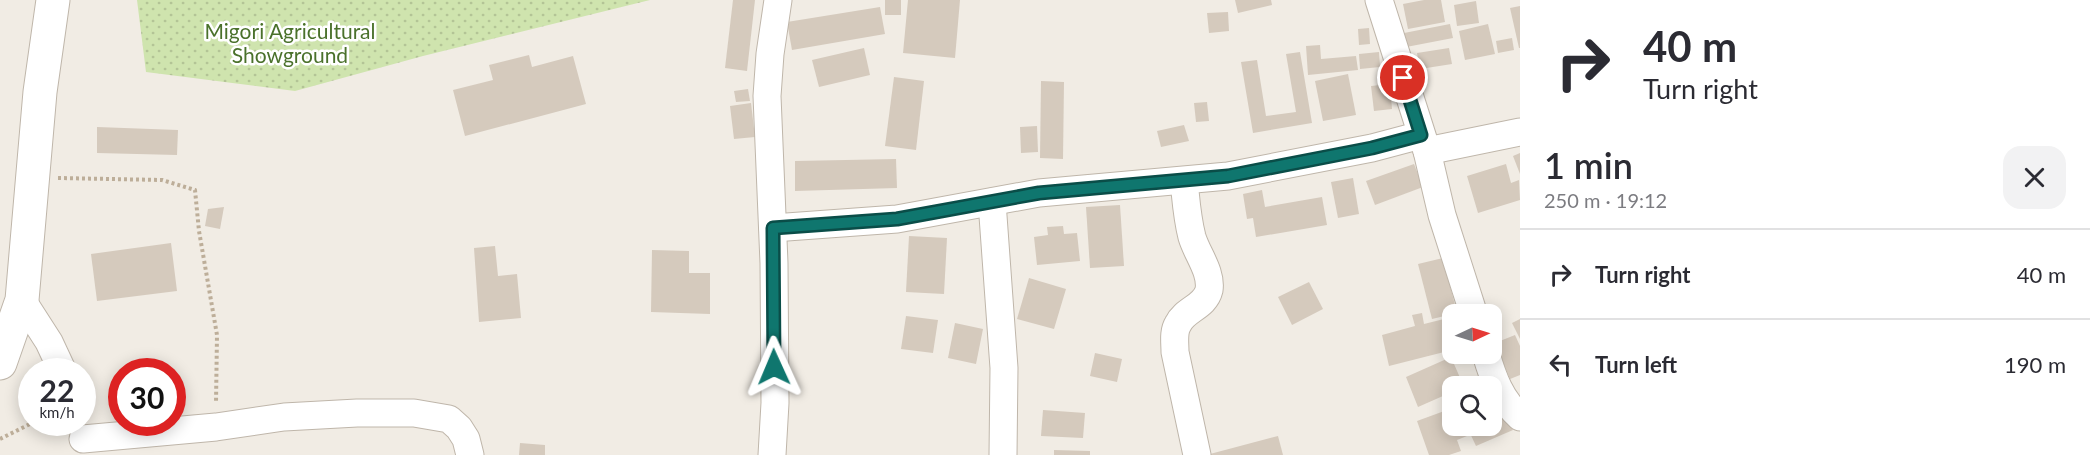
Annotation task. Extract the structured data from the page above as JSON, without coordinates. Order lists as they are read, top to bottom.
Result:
{
  "parks": ["Migori Agricultural Showground"],
  "north": "right",
  "page": {
    "turn": ["40 m", "Turn right"],
    "heading": ["1 min", "250 m · 19:12"],
    "list": [
      {
        "name": "Turn right",
        "value": "40 m"
      },
      {
        "name": "Turn left",
        "value": "190 m"
      }
    ],
    "speed": "22 km/h",
    "limit": "30"
  }
}
